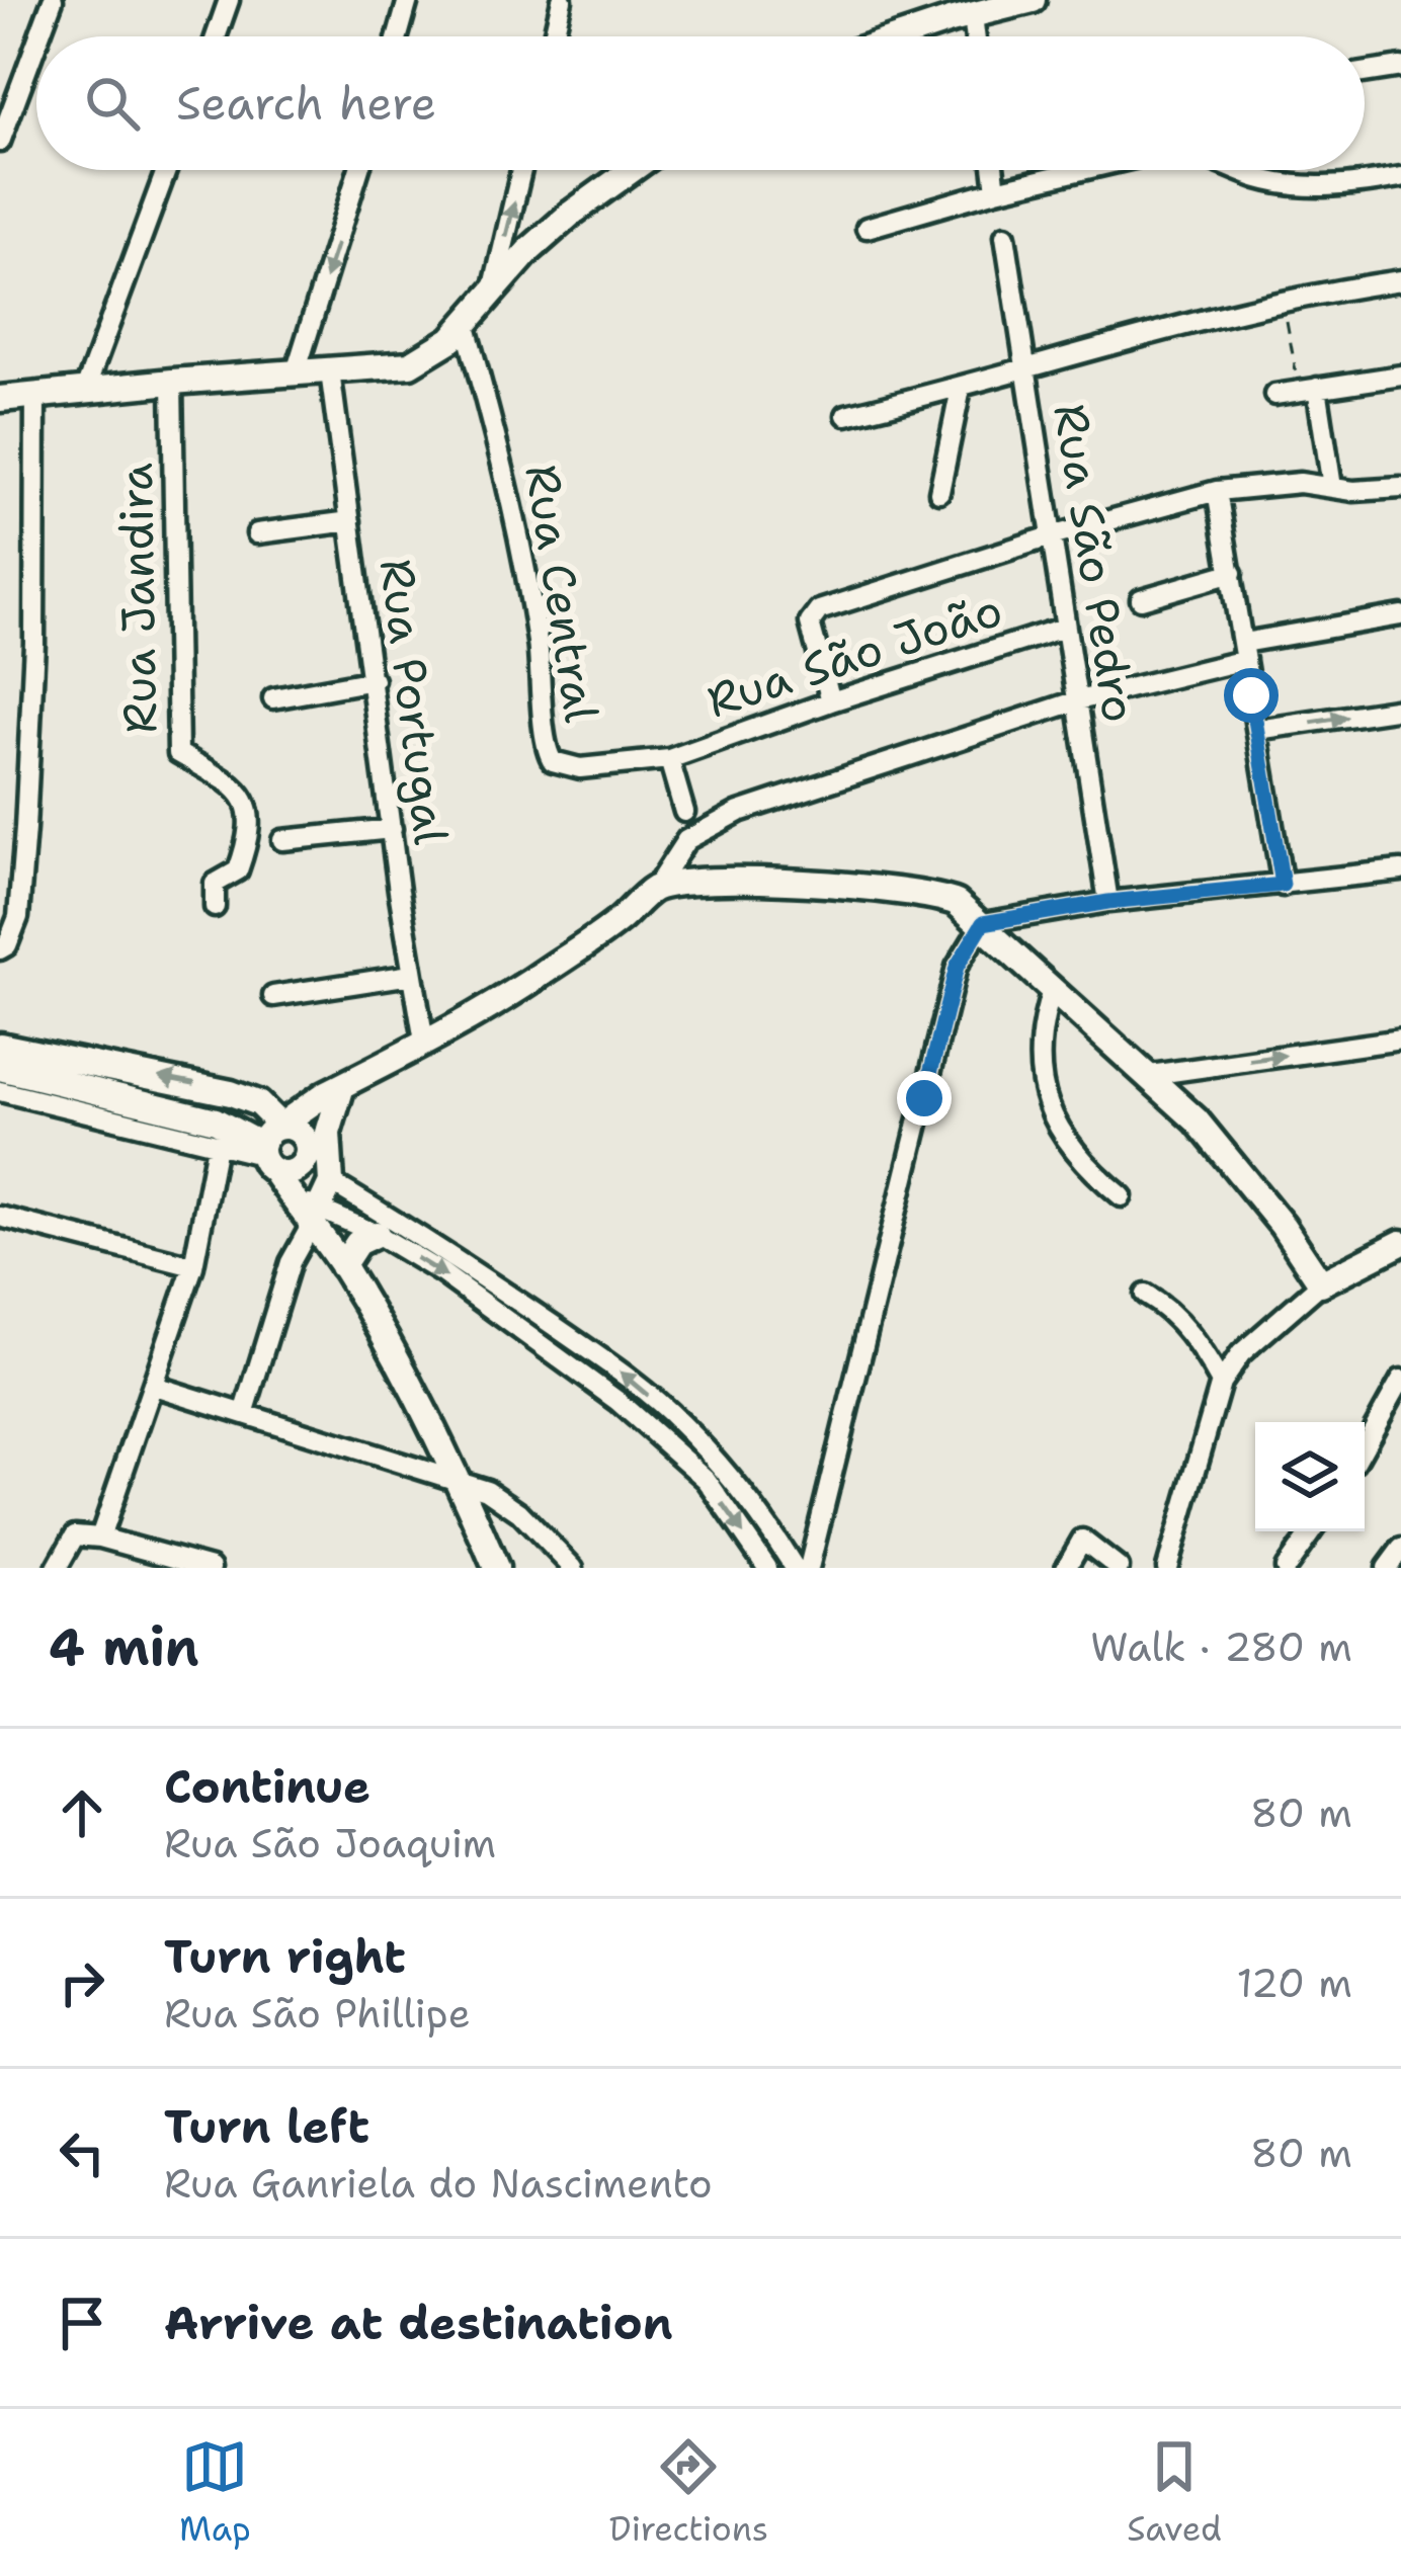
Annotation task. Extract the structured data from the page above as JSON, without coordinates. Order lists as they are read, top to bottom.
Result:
{
  "streets": {
    "street": [
      "Rua São Pedro",
      "Rua Central",
      "Rua Jandira",
      "Rua São João",
      "Rua Portugal"
    ]
  },
  "crossings": [
    ["Rua São Pedro", "Rua São João"],
    ["Rua Central", "Rua São João"]
  ],
  "page": {
    "search": "Search here",
    "heading": ["4 min", "Walk · 280 m"],
    "list": [
      ["Continue", "Rua São Joaquim", "80 m"],
      ["Turn right", "Rua São Phillipe", "120 m"],
      ["Turn left", "Rua Ganriela do Nascimento", "80 m"],
      "Arrive at destination"
    ],
    "nav": ["Map", "Directions", "Saved"]
  }
}
